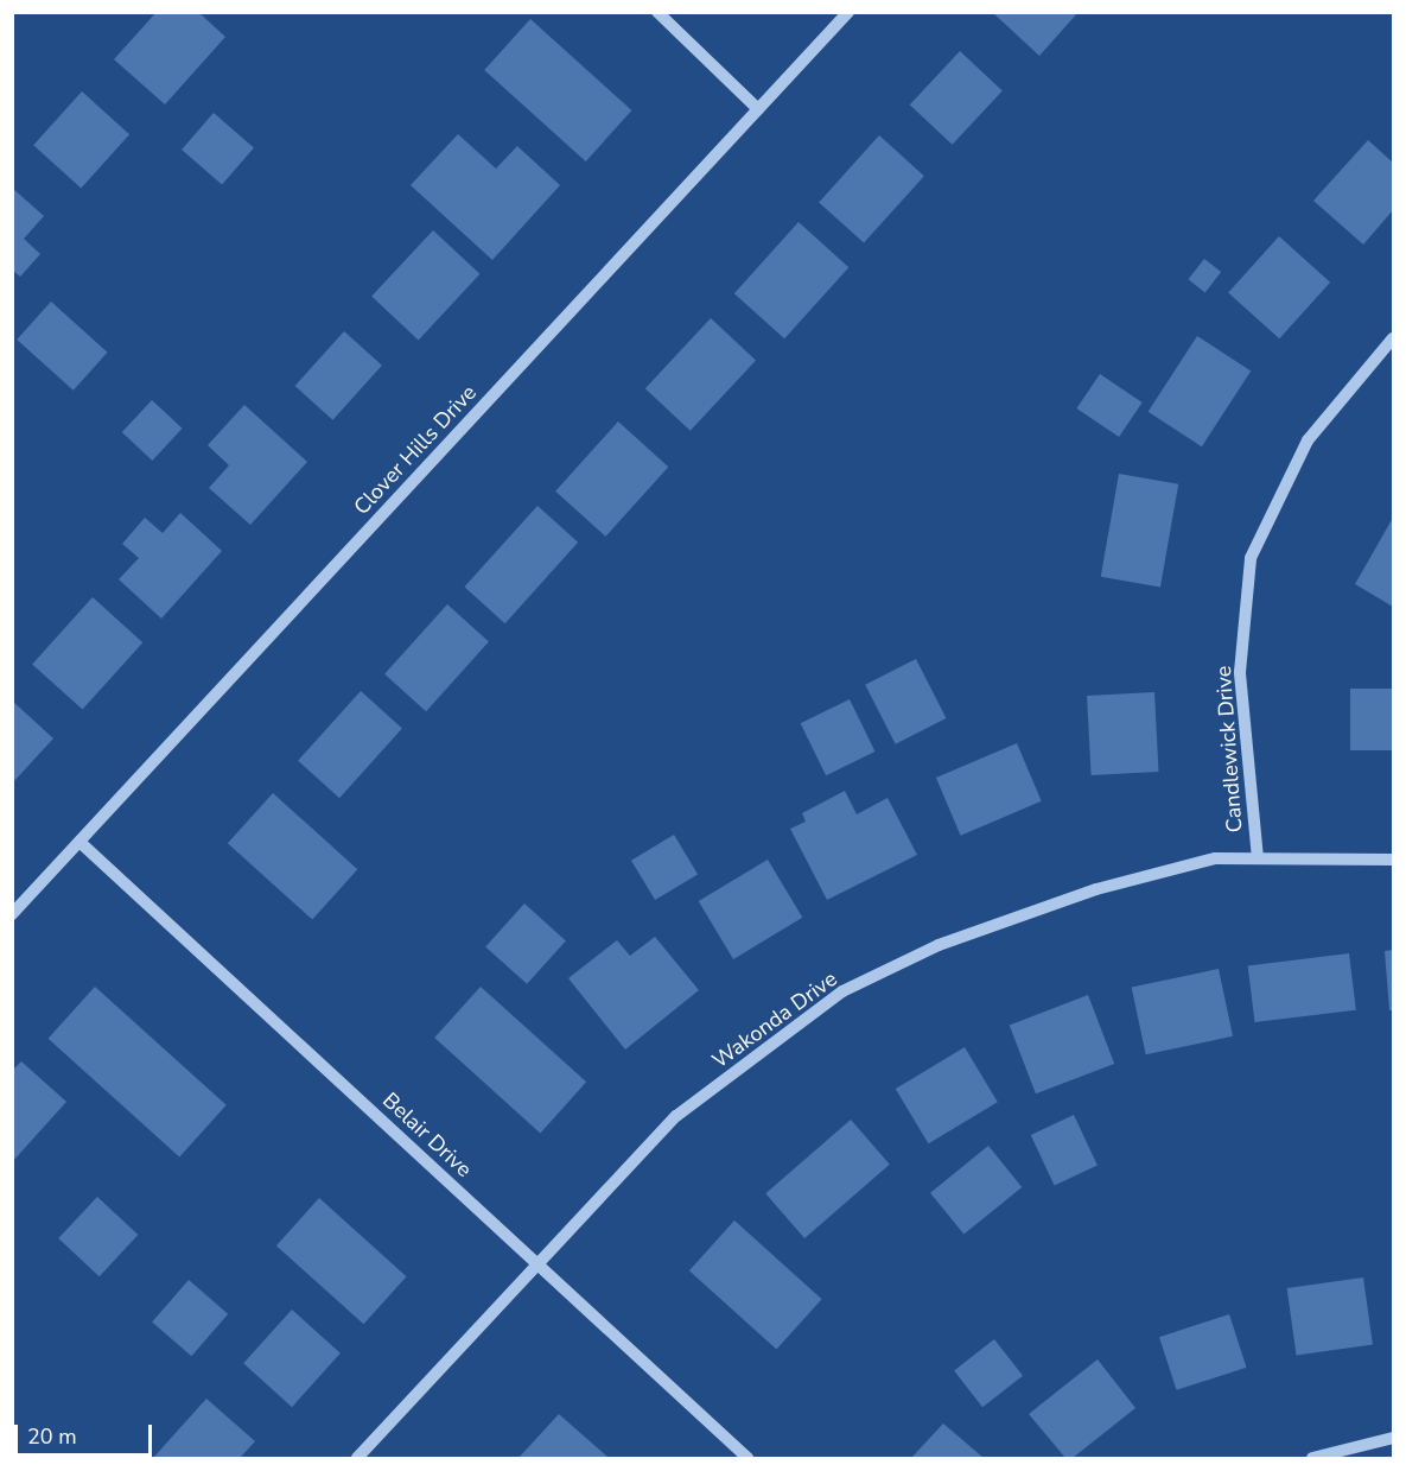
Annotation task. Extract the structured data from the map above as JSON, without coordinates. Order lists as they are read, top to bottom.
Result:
{
  "streets": {
    "street": [
      "Clover Hills Drive",
      "Candlewick Drive",
      "Wakonda Drive",
      "Belair Drive"
    ]
  },
  "crossings": [
    ["Clover Hills Drive", "Belair Drive"],
    ["Candlewick Drive", "Wakonda Drive"],
    ["Wakonda Drive", "Belair Drive"]
  ],
  "scale_bar": "20 m"
}
